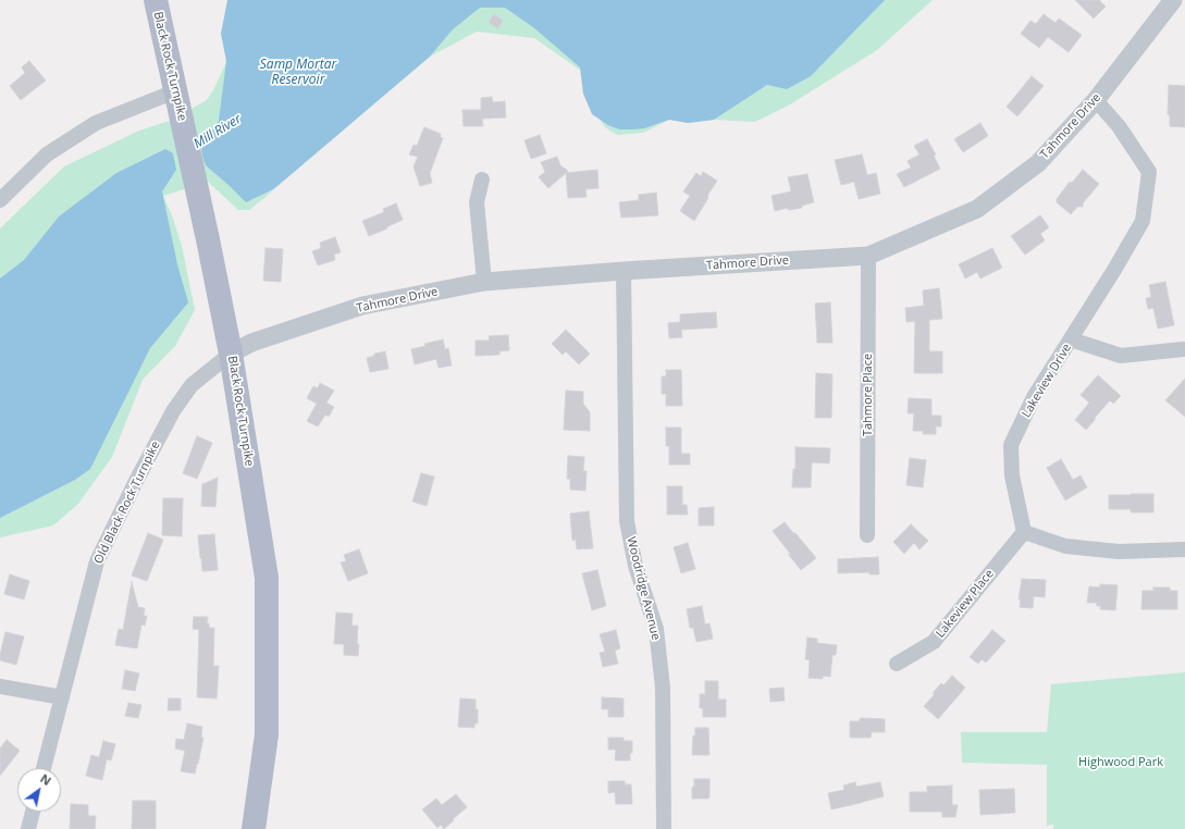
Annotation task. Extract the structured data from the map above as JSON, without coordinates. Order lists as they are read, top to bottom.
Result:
{
  "streets": {
    "main road": ["Black Rock Turnpike"],
    "street": [
      "Tahmore Drive",
      "Lakeview Drive",
      "Tahmore Place",
      "Old Black Rock Turnpike",
      "Woodridge Avenue",
      "Lakeview Place"
    ]
  },
  "crossings": [
    ["Black Rock Turnpike", "Tahmore Drive"],
    ["Black Rock Turnpike", "Old Black Rock Turnpike"],
    ["Tahmore Drive", "Lakeview Drive"],
    ["Tahmore Drive", "Tahmore Place"],
    ["Tahmore Drive", "Old Black Rock Turnpike"],
    ["Tahmore Drive", "Woodridge Avenue"],
    ["Lakeview Drive", "Lakeview Place"]
  ],
  "water": ["Samp Mortar Reservoir", "Mill River"],
  "parks": ["Highwood Park"],
  "north": "top right"
}
